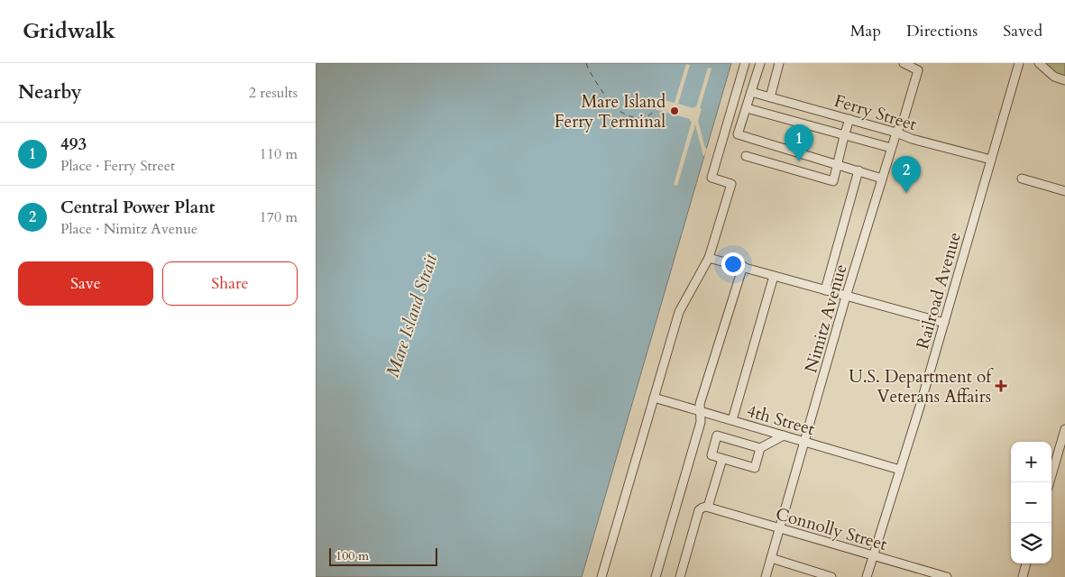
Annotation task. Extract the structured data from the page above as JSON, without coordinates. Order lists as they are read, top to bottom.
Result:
{
  "streets": {
    "street": [
      "Ferry Street",
      "Railroad Avenue",
      "Nimitz Avenue",
      "4th Street",
      "Connolly Street"
    ]
  },
  "crossings": [
    ["Ferry Street", "Railroad Avenue"],
    ["Ferry Street", "Nimitz Avenue"],
    ["Railroad Avenue", "4th Street"],
    ["Railroad Avenue", "Connolly Street"],
    ["Nimitz Avenue", "4th Street"],
    ["Nimitz Avenue", "Connolly Street"]
  ],
  "water": ["Mare Island Strait"],
  "places": {
    "other": ["Mare Island Ferry Terminal"],
    "health": ["U.S. Department of Veterans Affairs"]
  },
  "scale_bar": "100 m",
  "page": {
    "header": "Gridwalk",
    "nav": ["Map", "Directions", "Saved"],
    "heading": ["Nearby", "2 results"],
    "list": [
      {
        "mark": "1",
        "name": "493",
        "note": "Place · Ferry Street",
        "value": "110 m"
      },
      {
        "mark": "2",
        "name": "Central Power Plant",
        "note": "Place · Nimitz Avenue",
        "value": "170 m"
      }
    ],
    "pins": ["1", "2"],
    "buttons": ["Save", "Share"],
    "map_buttons": ["+", "−"],
    "scale": "100 m"
  }
}
